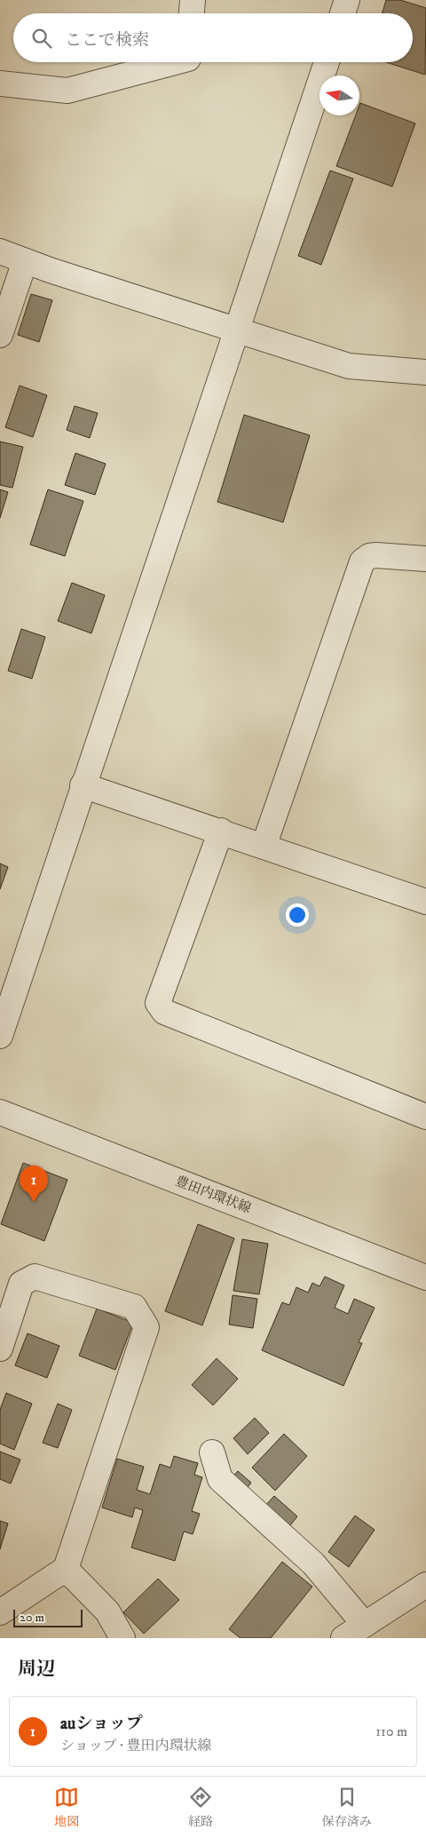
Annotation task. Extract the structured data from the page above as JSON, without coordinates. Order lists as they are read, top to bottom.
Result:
{
  "streets": {
    "street": ["豊田内環状線"]
  },
  "scale_bar": "20 m",
  "north": "left",
  "page": {
    "search": "ここで検索",
    "pins": "1",
    "scale": "20 m",
    "heading": "周辺",
    "list": [
      {
        "mark": "1",
        "name": "auショップ",
        "note": "ショップ · 豊田内環状線",
        "value": "110 m"
      }
    ],
    "nav": ["地図", "経路", "保存済み"]
  }
}
